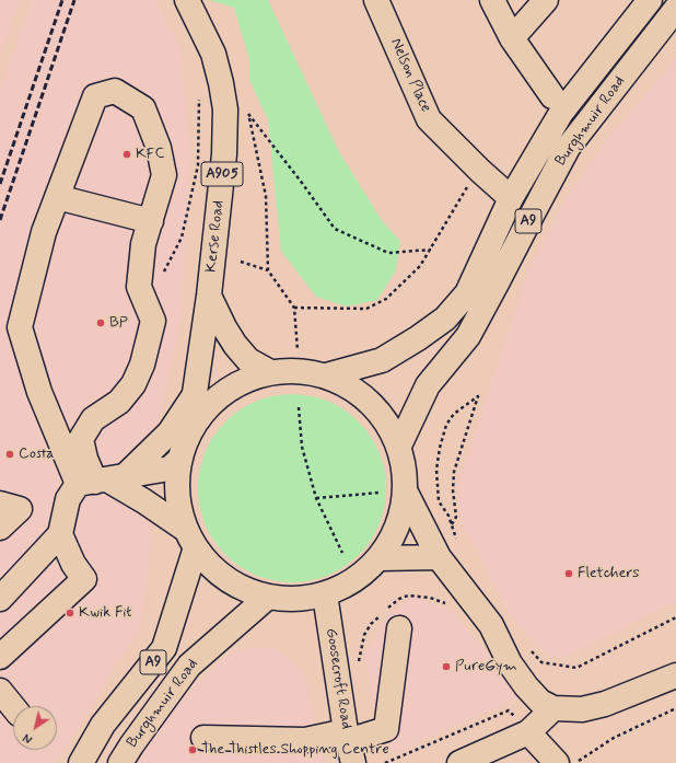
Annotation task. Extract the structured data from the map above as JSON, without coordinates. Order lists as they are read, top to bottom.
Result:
{
  "streets": {
    "main road": [
      "Nelson Place",
      "Burghmuir Road",
      "A905",
      "A9",
      "Kerse Road",
      "Goosecroft Road"
    ]
  },
  "crossings": [
    ["Nelson Place", "Burghmuir Road"]
  ],
  "places": [
    "KFC",
    "BP",
    "Costa",
    "Fletchers",
    "Kwik Fit",
    "PureGym",
    "The Thistles Shopping Centre"
  ],
  "north": "bottom left"
}
